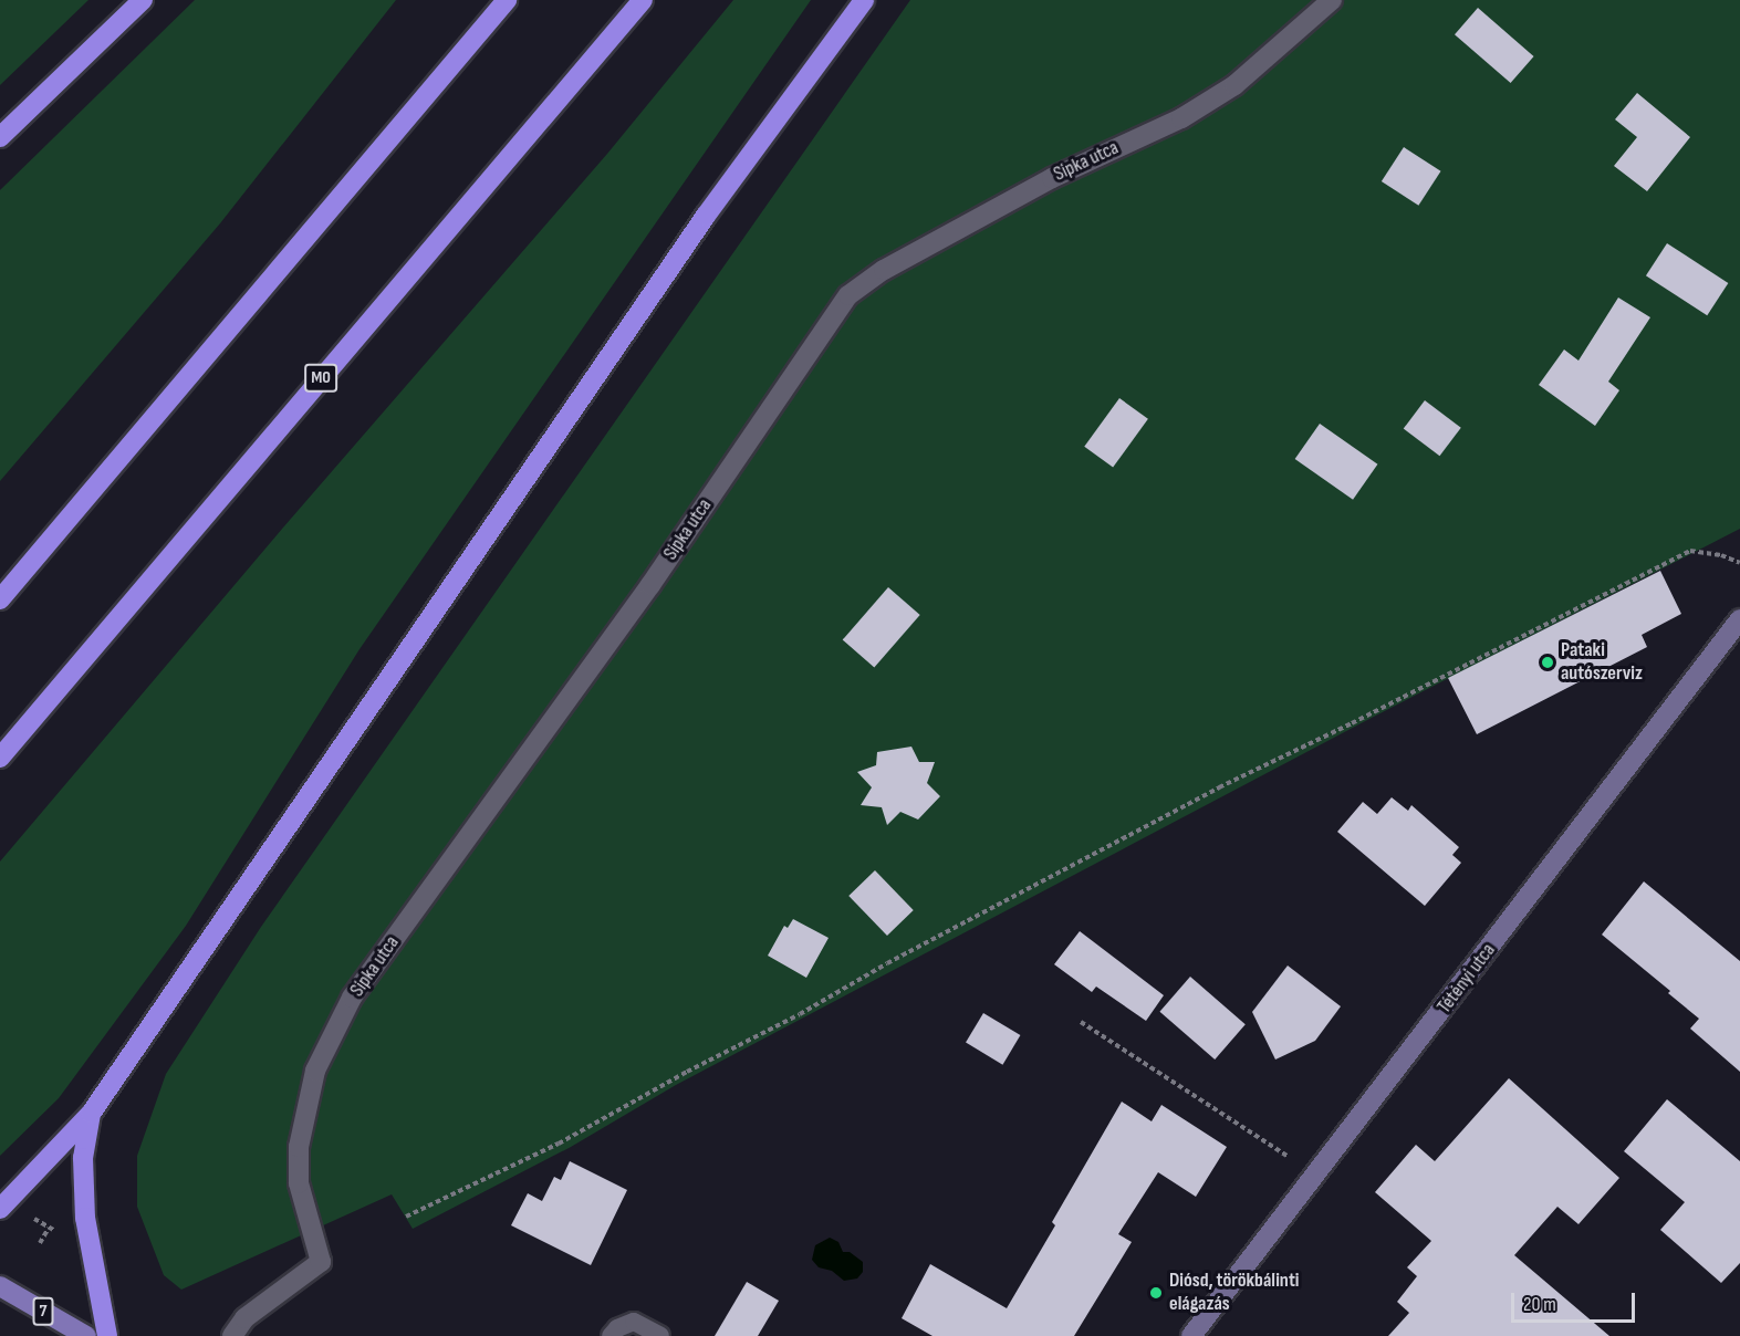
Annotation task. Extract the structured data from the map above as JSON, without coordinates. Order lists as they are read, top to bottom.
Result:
{
  "streets": {
    "highway": ["M0"],
    "main road": ["7"],
    "street": ["Sipka utca", "Tétényi utca"]
  },
  "places": ["Pataki autószerviz", "Diósd, törökbálinti elágazás"],
  "scale_bar": "20 m"
}
